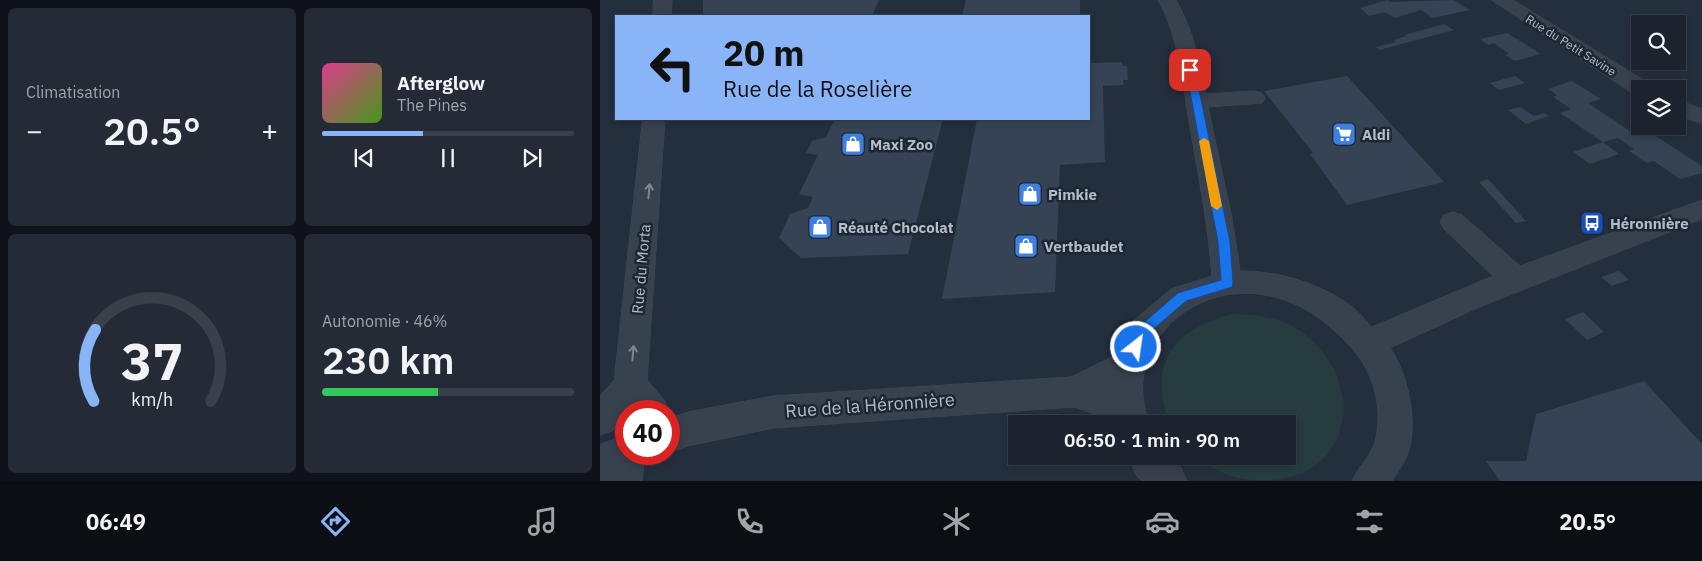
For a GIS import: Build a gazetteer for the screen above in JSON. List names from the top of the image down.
{
  "streets": {
    "street": ["Rue du Petit Savine", "Rue du Morta", "Rue de la Héronnière"]
  },
  "one_way": ["Rue du Morta"],
  "places": {
    "supermarket": ["Aldi"],
    "shop": [
      "Maxi Zoo",
      "Pimkie",
      "Réauté Chocolat",
      "Vertbaudet"
    ],
    "bus stop": ["Héronnière"]
  },
  "page": {
    "tile": [
      "Climatisation",
      ["Autonomie · 46%", "230 km"]
    ],
    "turn": ["20 m", "Rue de la Roselière"],
    "song": ["Afterglow", "The Pines"],
    "heat": ["−", "20.5°", "+"],
    "limit": "40",
    "trip": "06:50 · 1 min · 90 m",
    "tabs": ["06:49", "20.5°"],
    "gauge": ["37", "km/h"]
  }
}
